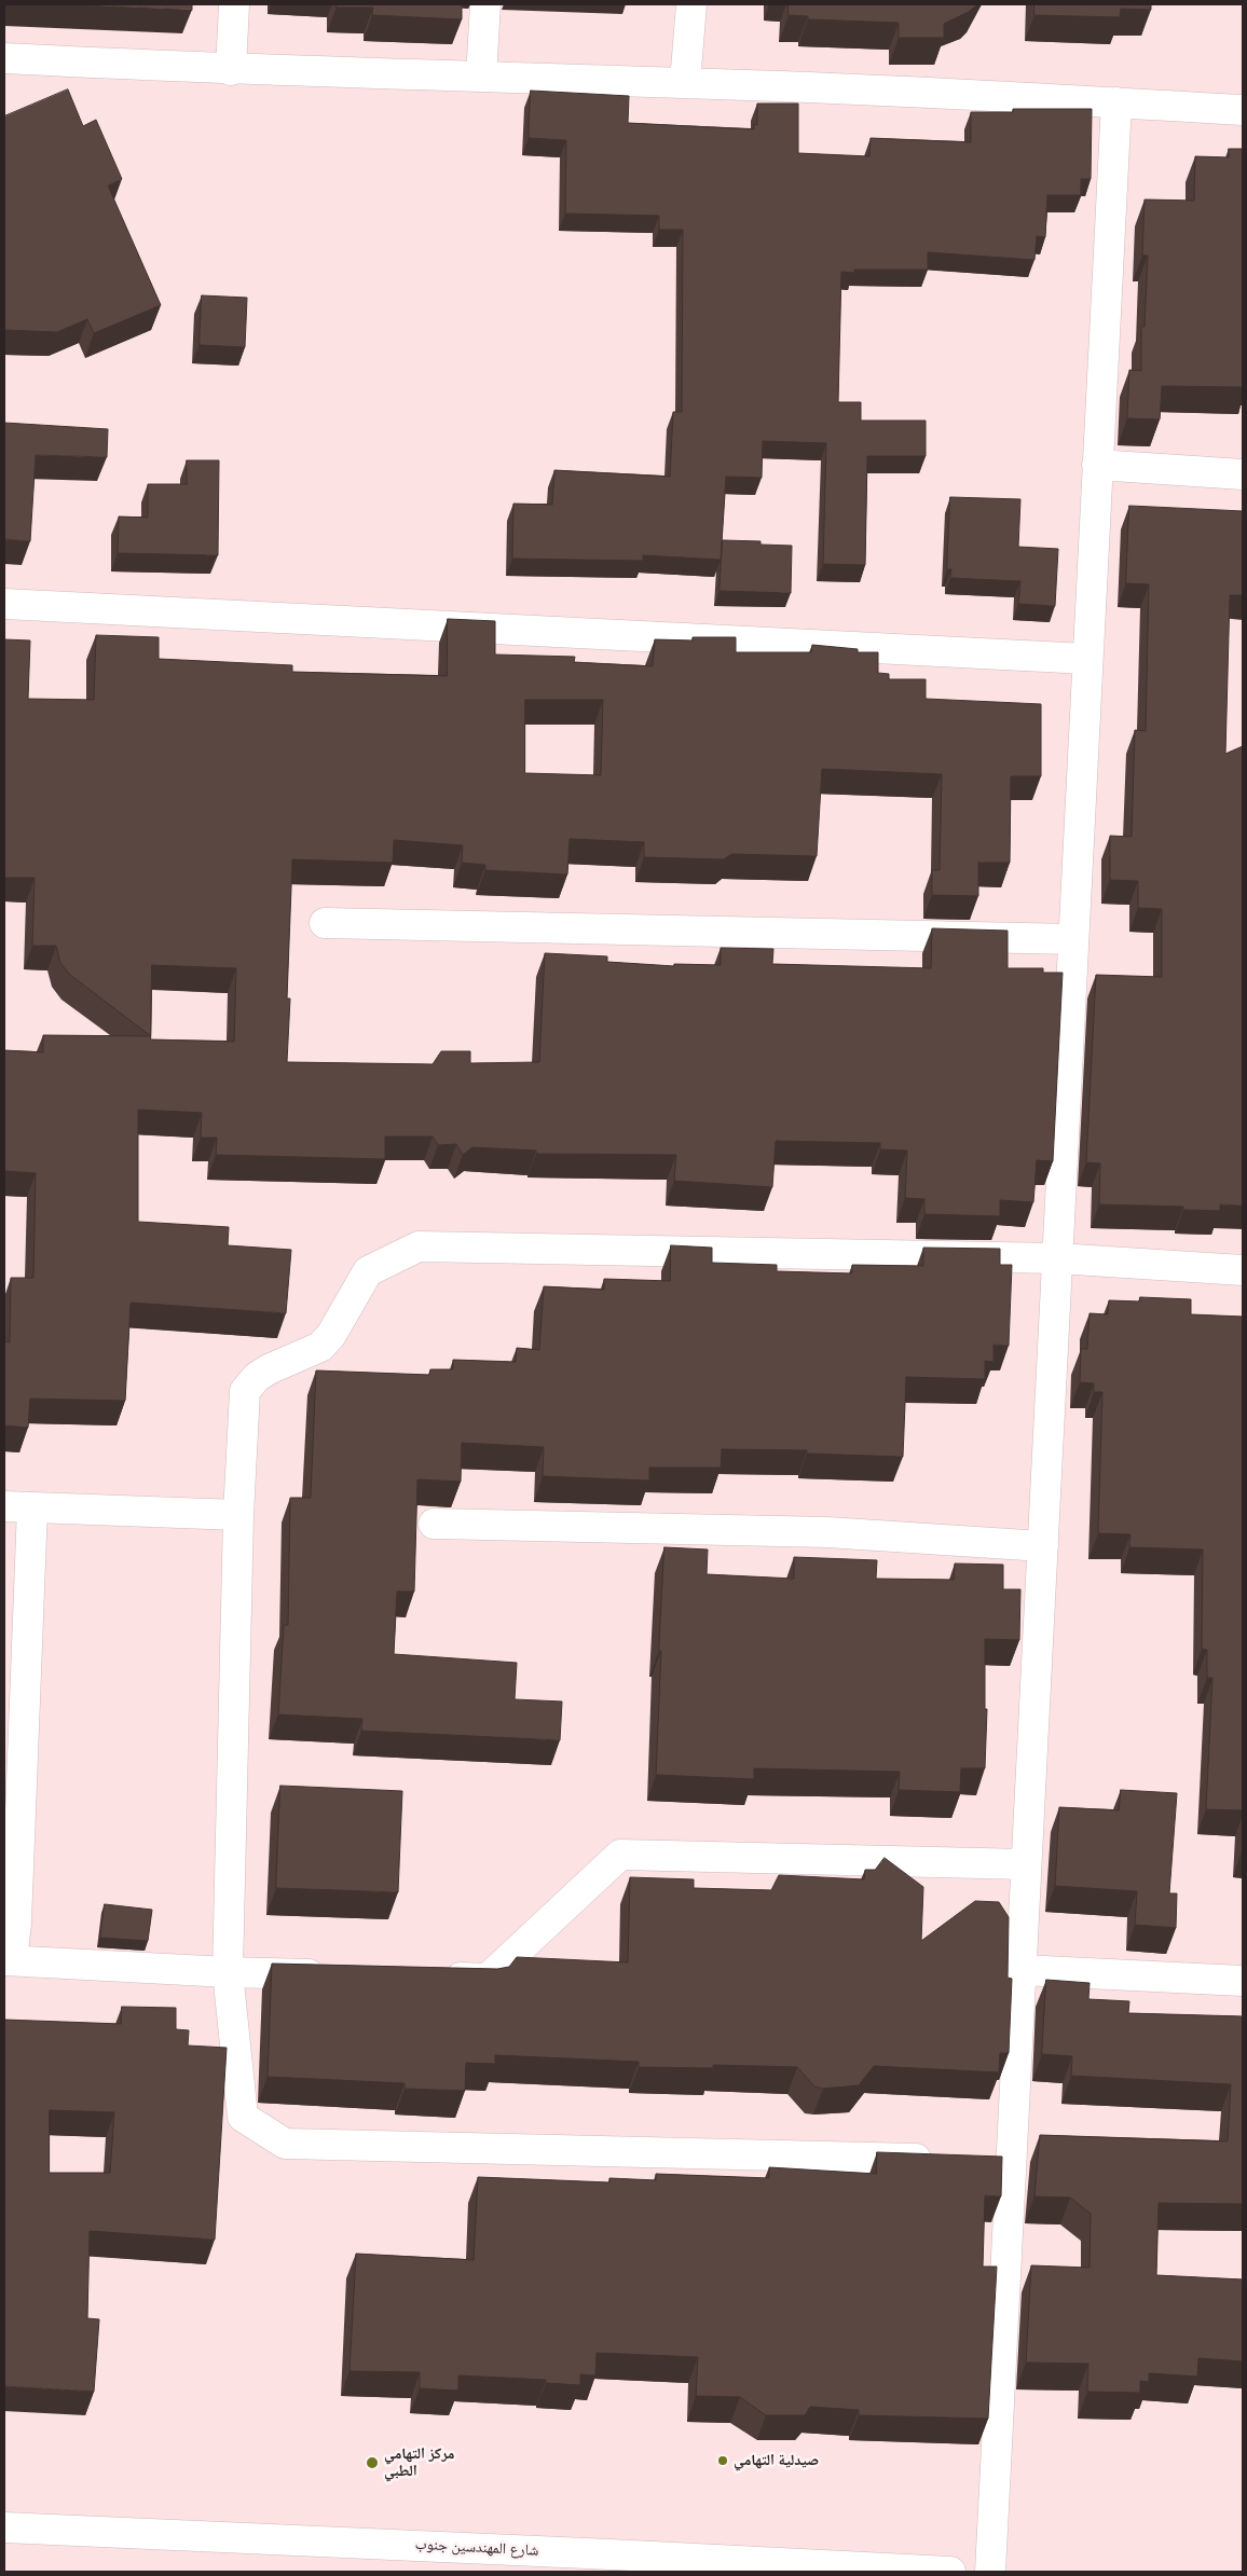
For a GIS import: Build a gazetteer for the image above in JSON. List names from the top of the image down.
{
  "streets": {
    "main road": ["شارع المهندسين جنوب"]
  },
  "places": ["صيدلية التهامي", "مركز التهامي الطبي"]
}
